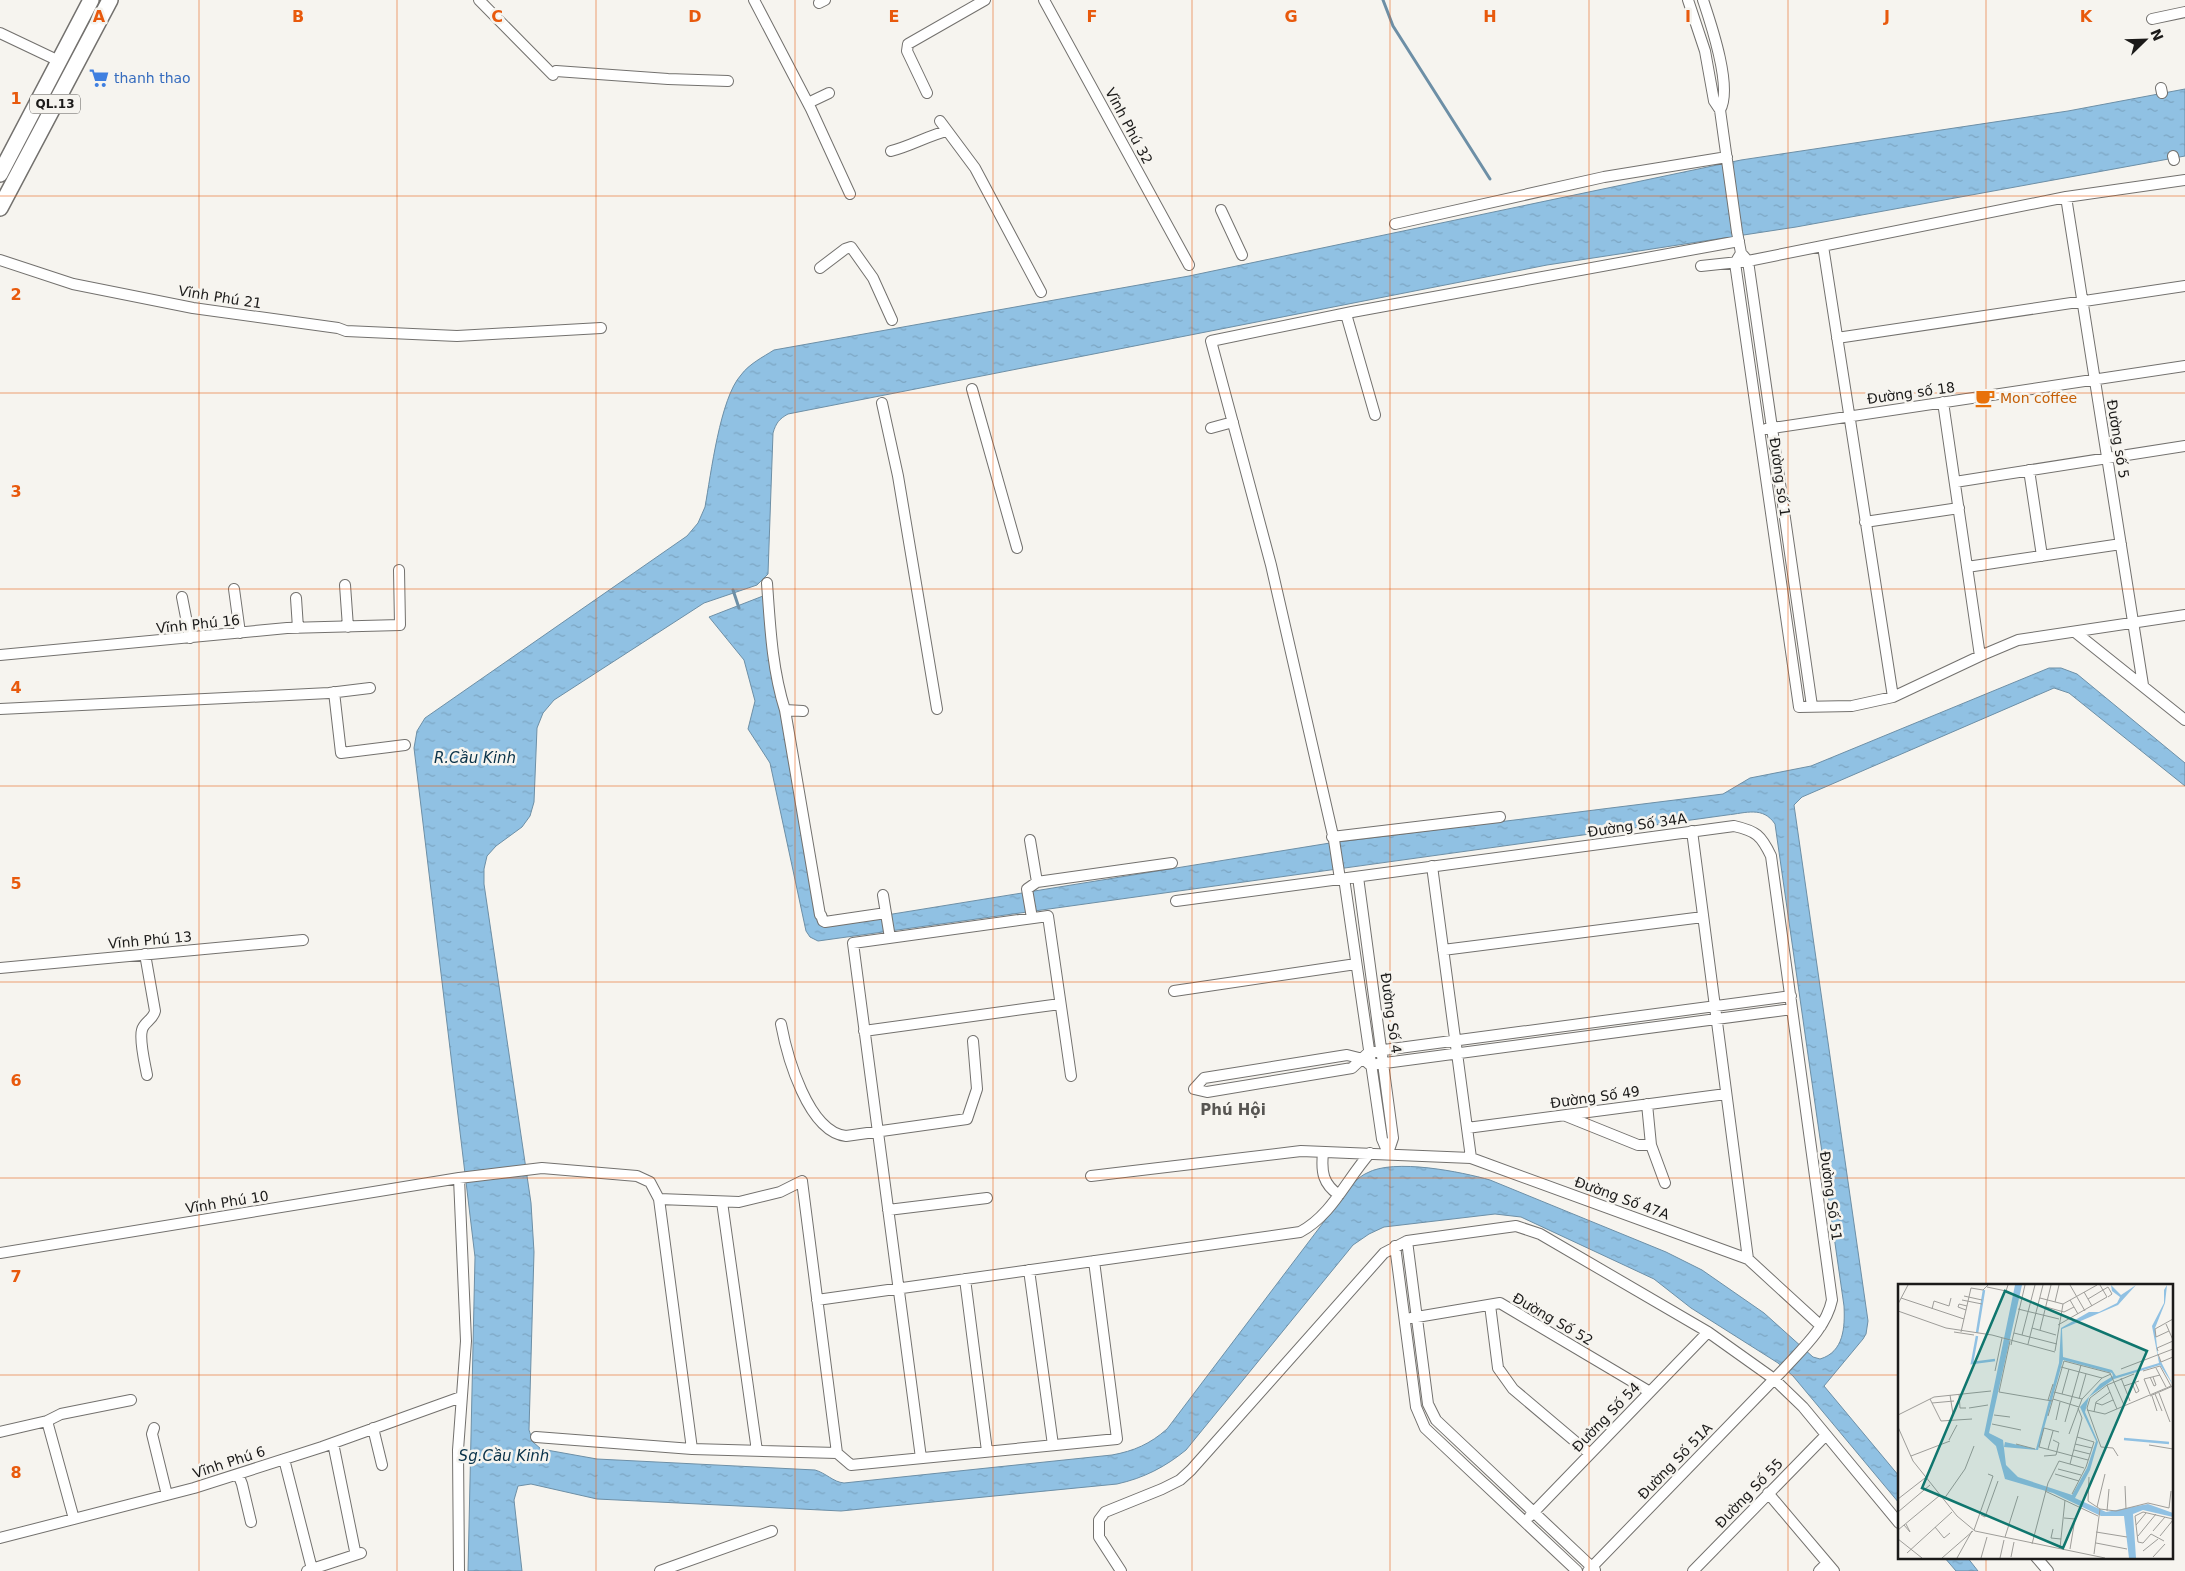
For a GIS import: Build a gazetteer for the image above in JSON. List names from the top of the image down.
{
  "streets": {
    "highway": ["QL.13"],
    "street": [
      "Vĩnh Phú 32",
      "Vĩnh Phú 21",
      "Đường số 18",
      "Đường số 5",
      "Đường số 1",
      "Vĩnh Phú 16",
      "Đường Số 34A",
      "Vĩnh Phú 13",
      "Đường Số 4",
      "Đường Số 49",
      "Đường Số 51",
      "Đường Số 47A",
      "Vĩnh Phú 10",
      "Đường Số 52",
      "Đường Số 54",
      "Đường Số 51A",
      "Vĩnh Phú 6",
      "Đường Số 55"
    ]
  },
  "crossings": [
    ["Đường số 18", "Đường số 5"],
    ["Đường số 18", "Đường số 1"],
    ["Đường Số 34A", "Đường Số 4"],
    ["Đường Số 34A", "Đường Số 51"],
    ["Đường Số 4", "Đường Số 47A"],
    ["Đường Số 51", "Đường Số 47A"],
    ["Đường Số 51", "Đường Số 51A"],
    ["Đường Số 52", "Đường Số 54"]
  ],
  "districts": ["Phú Hội"],
  "water": ["R.Cầu Kinh", "Sg.Cầu Kinh"],
  "places": {
    "supermarket": ["thanh thao"],
    "cafe": ["Mon coffee"]
  },
  "north": "top right",
  "grid": {
    "columns": [
      "A",
      "B",
      "C",
      "D",
      "E",
      "F",
      "G",
      "H",
      "I",
      "J",
      "K"
    ],
    "rows": [
      "1",
      "2",
      "3",
      "4",
      "5",
      "6",
      "7",
      "8"
    ]
  }
}
